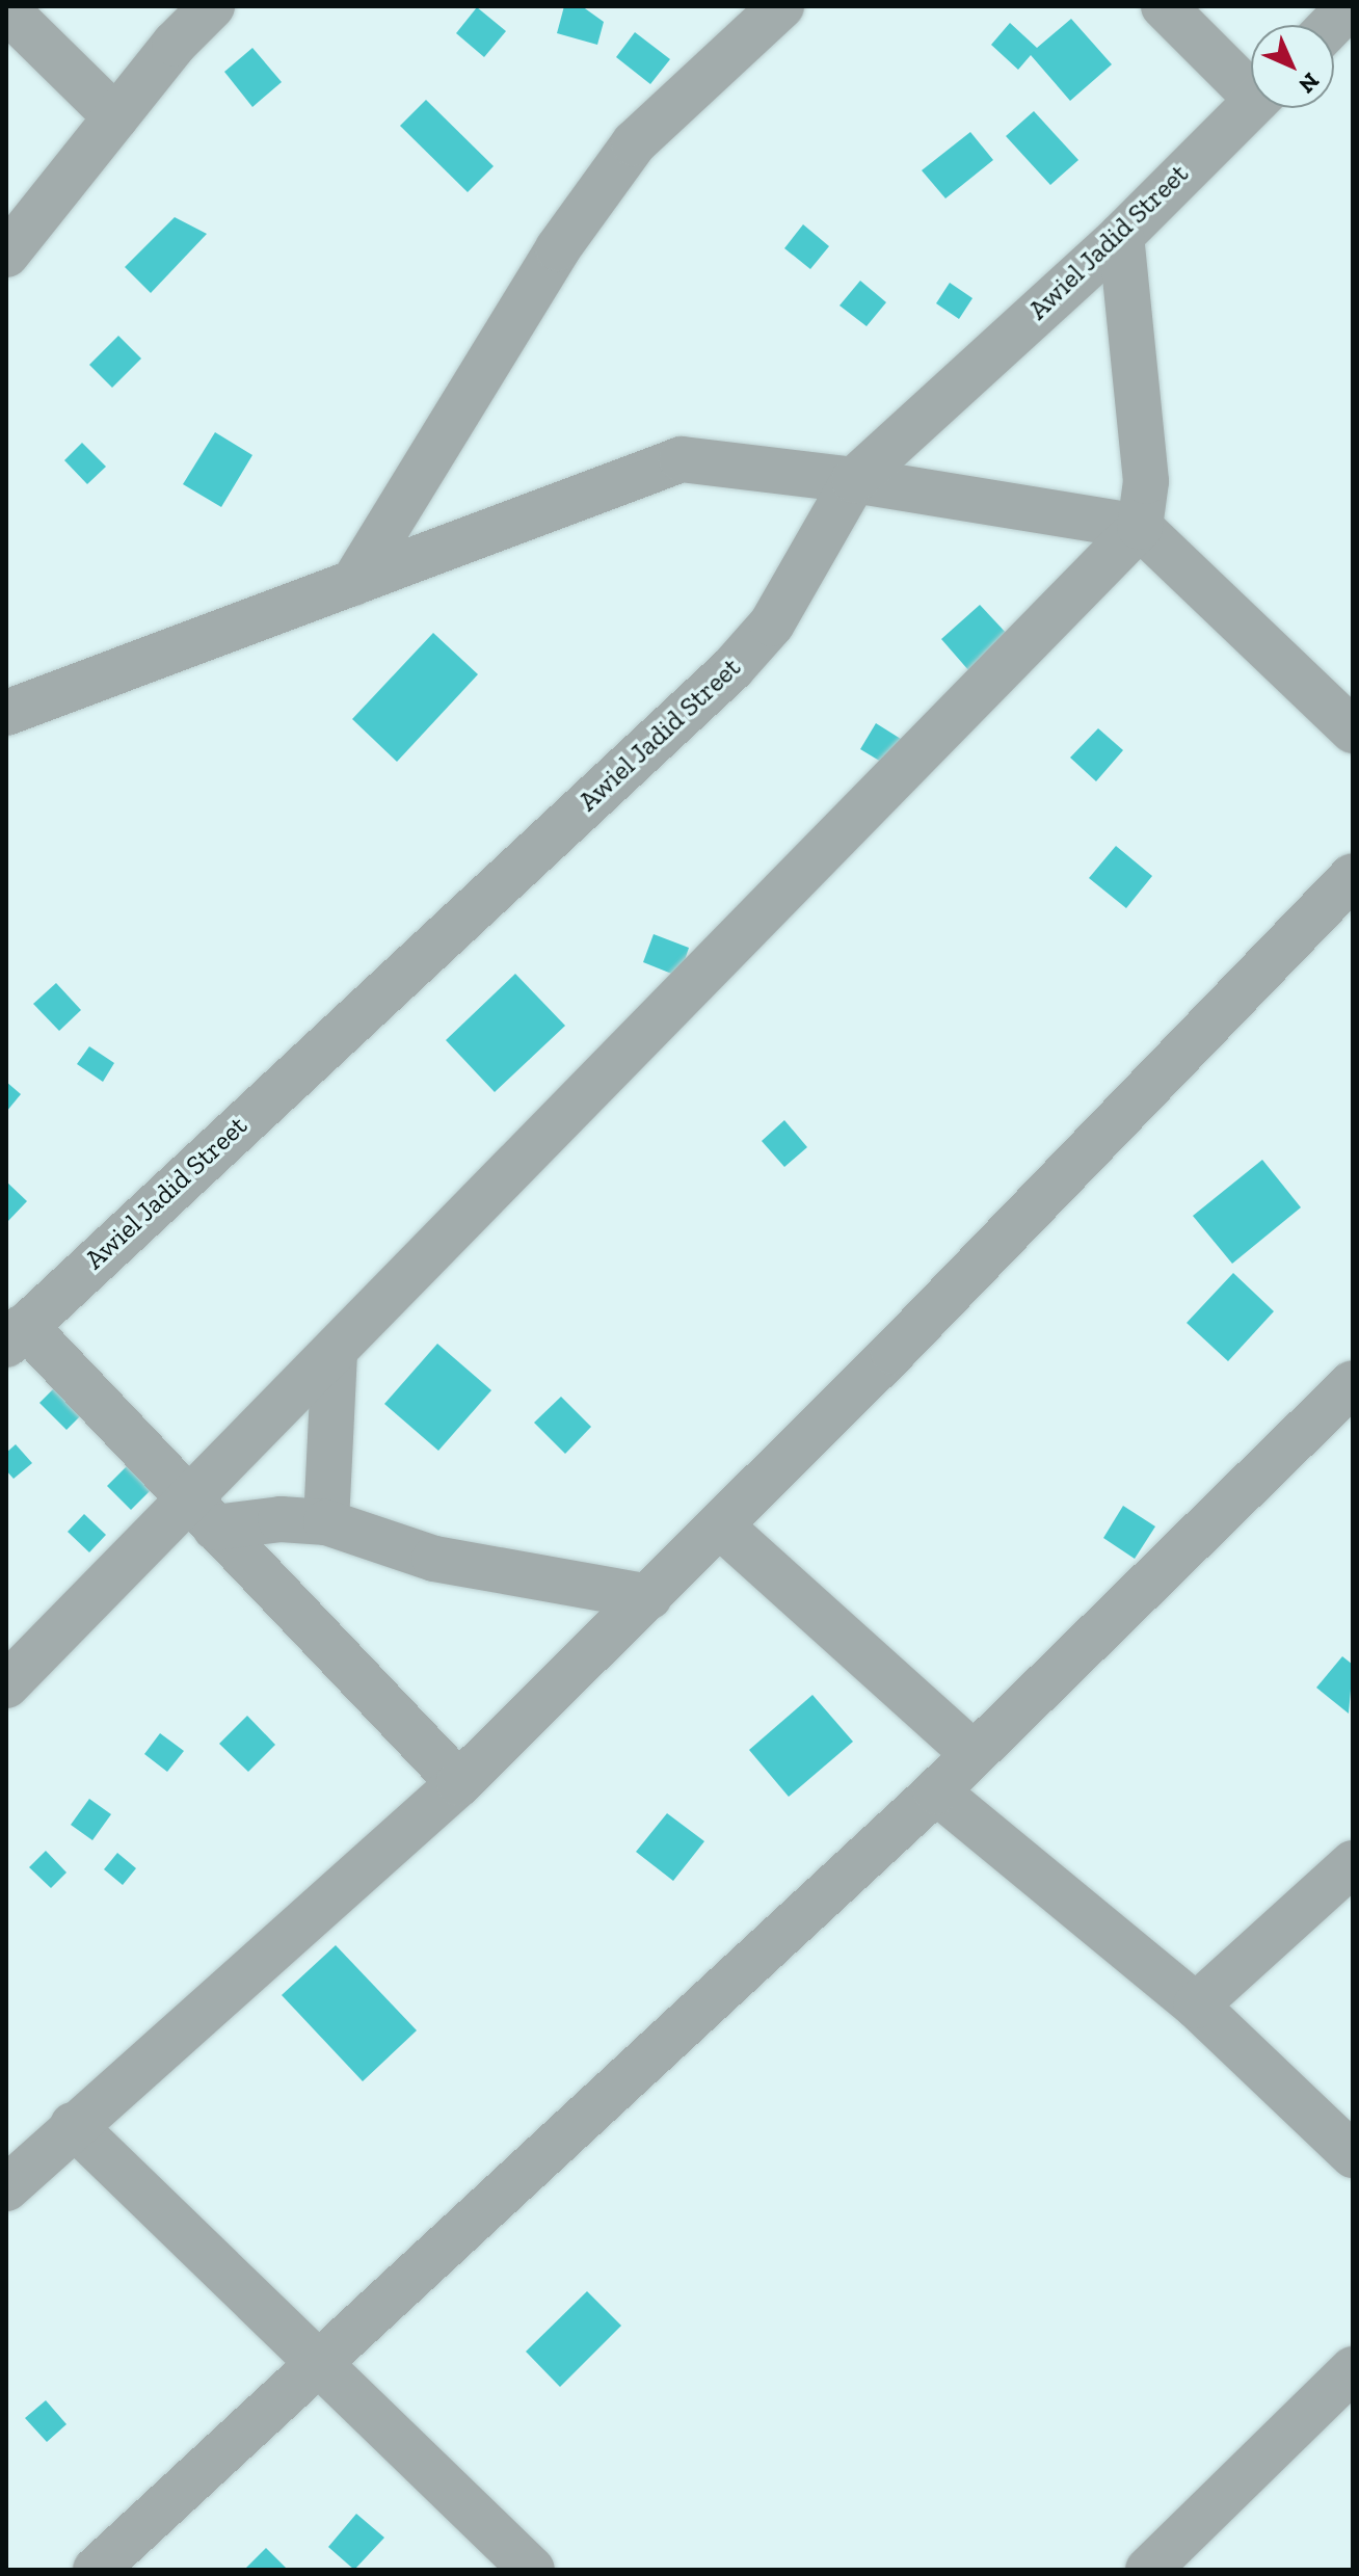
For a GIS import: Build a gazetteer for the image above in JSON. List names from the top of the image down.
{
  "streets": {
    "street": ["Awiel Jadid Street"]
  },
  "north": "bottom right"
}
